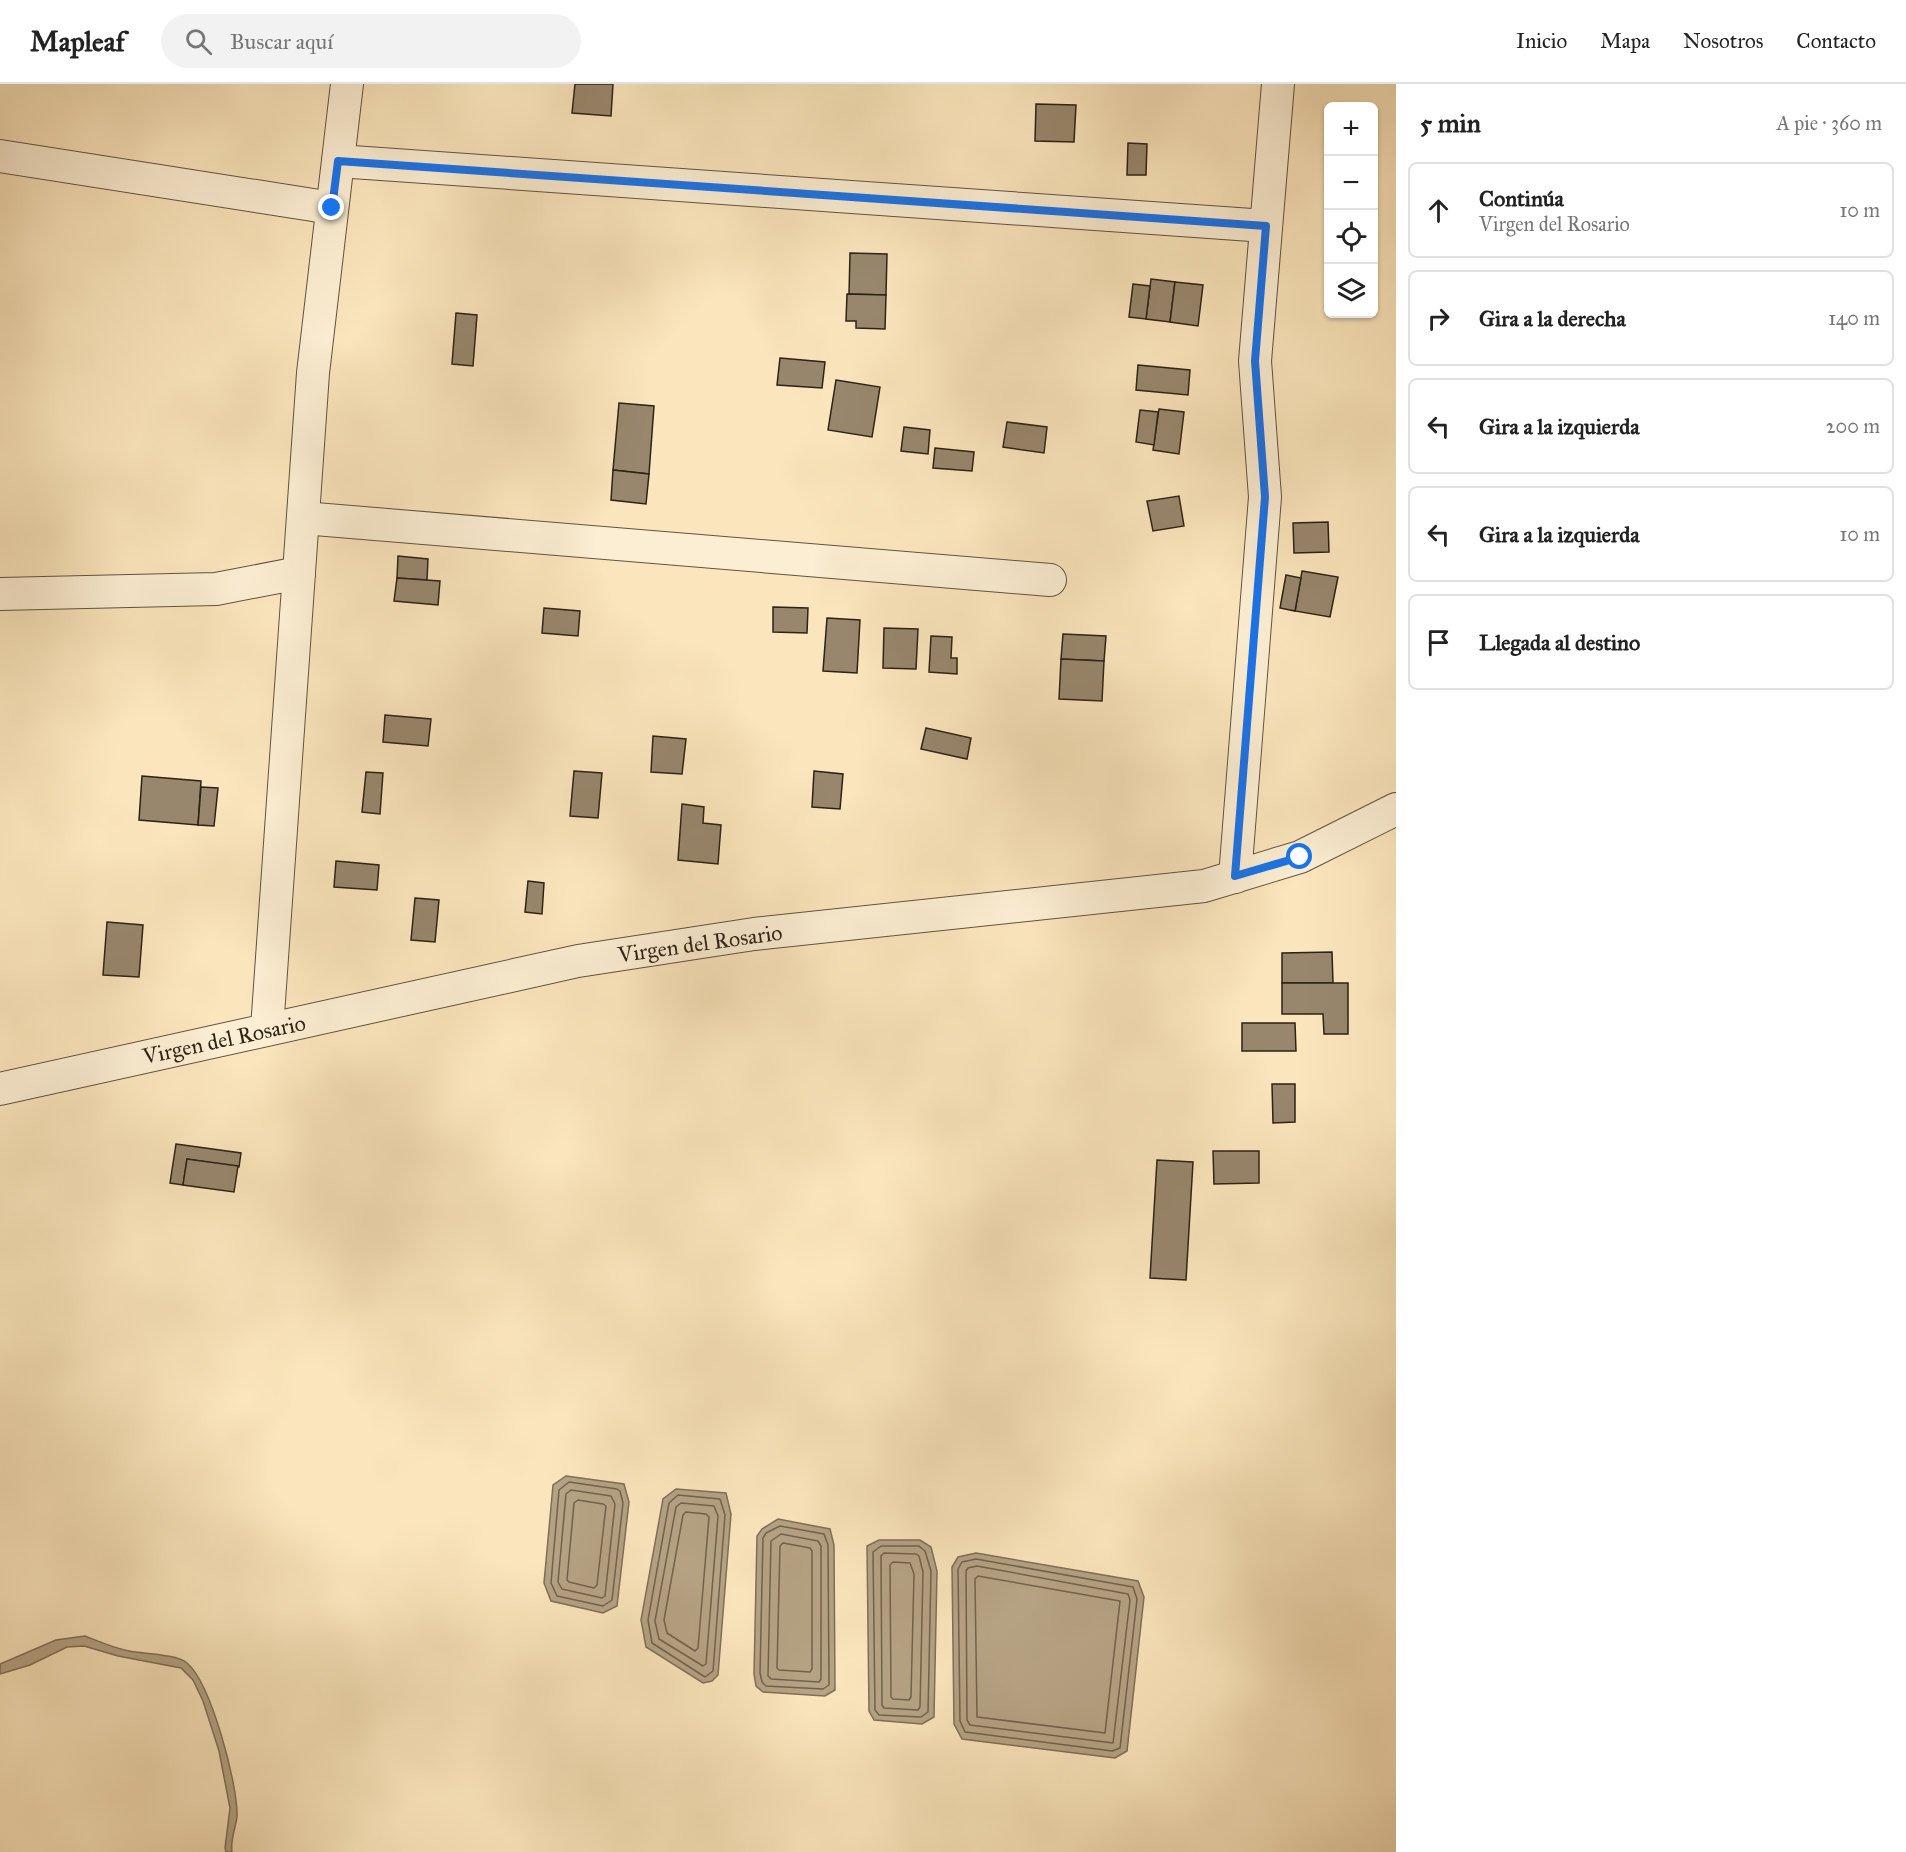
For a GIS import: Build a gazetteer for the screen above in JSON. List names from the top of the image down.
{
  "streets": {
    "street": ["Virgen del Rosario"]
  },
  "page": {
    "header": "Mapleaf",
    "search": "Buscar aquí",
    "nav": [
      "Inicio",
      "Mapa",
      "Nosotros",
      "Contacto"
    ],
    "heading": ["5 min", "A pie · 360 m"],
    "map_buttons": ["+", "−"],
    "list": [
      ["Continúa", "Virgen del Rosario", "10 m"],
      ["Gira a la derecha", "140 m"],
      ["Gira a la izquierda", "200 m"],
      ["Gira a la izquierda", "10 m"],
      "Llegada al destino"
    ]
  }
}
